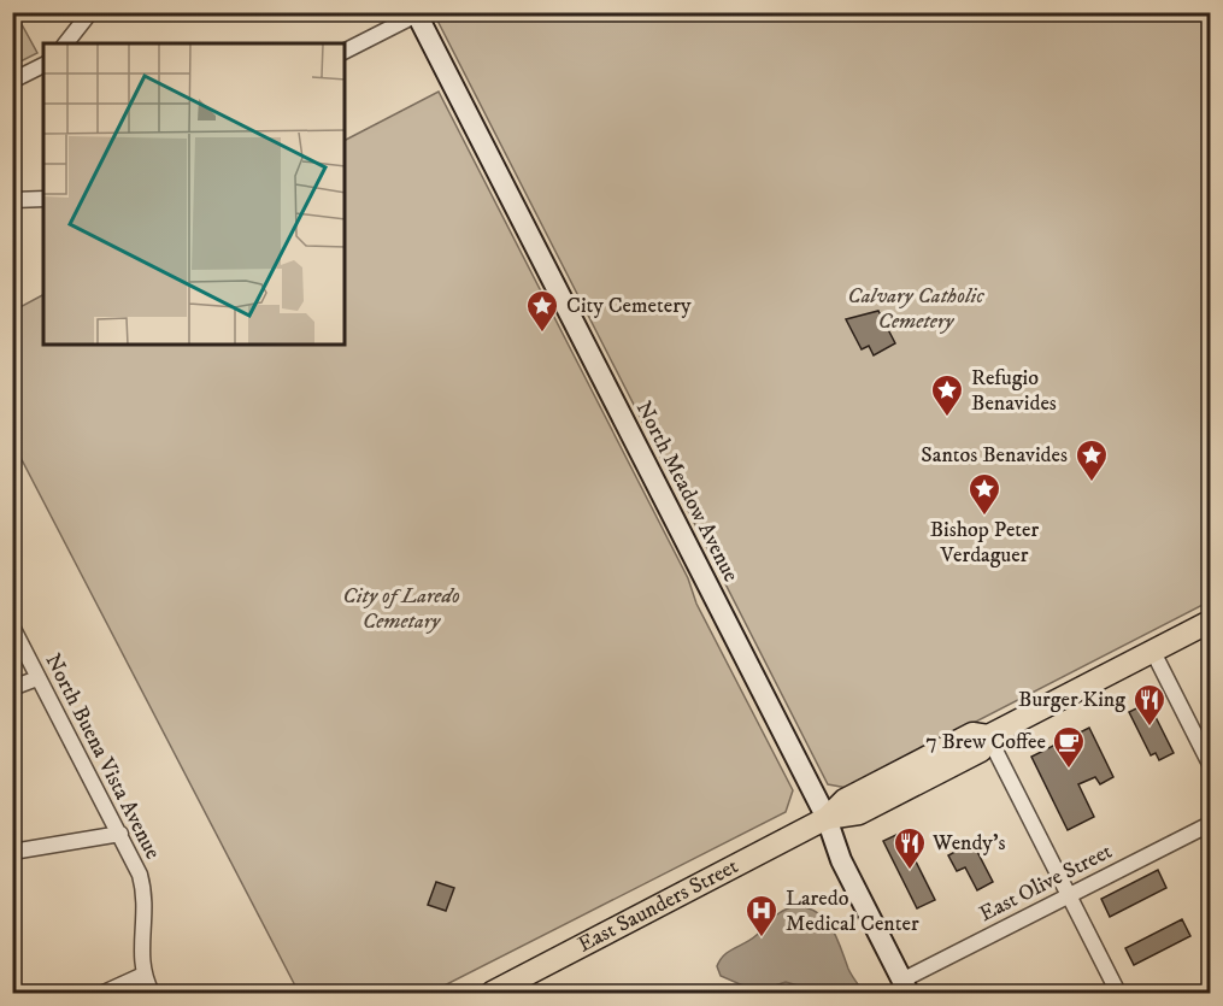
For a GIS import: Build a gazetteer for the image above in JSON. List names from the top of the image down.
{
  "streets": {
    "main road": ["North Meadow Avenue", "East Saunders Street"],
    "street": ["North Buena Vista Avenue", "East Olive Street"]
  },
  "crossings": [
    ["North Meadow Avenue", "East Olive Street"],
    ["North Meadow Avenue", "East Saunders Street"]
  ],
  "parks": ["Calvary Catholic Cemetery", "City of Laredo Cemetary"],
  "places": {
    "place": [
      "City Cemetery",
      "Refugio Benavides",
      "Santos Benavides",
      "Bishop Peter Verdaguer"
    ],
    "restaurant": ["Burger King", "Wendy's"],
    "cafe": ["7 Brew Coffee"],
    "hospital": ["Laredo Medical Center"]
  }
}
